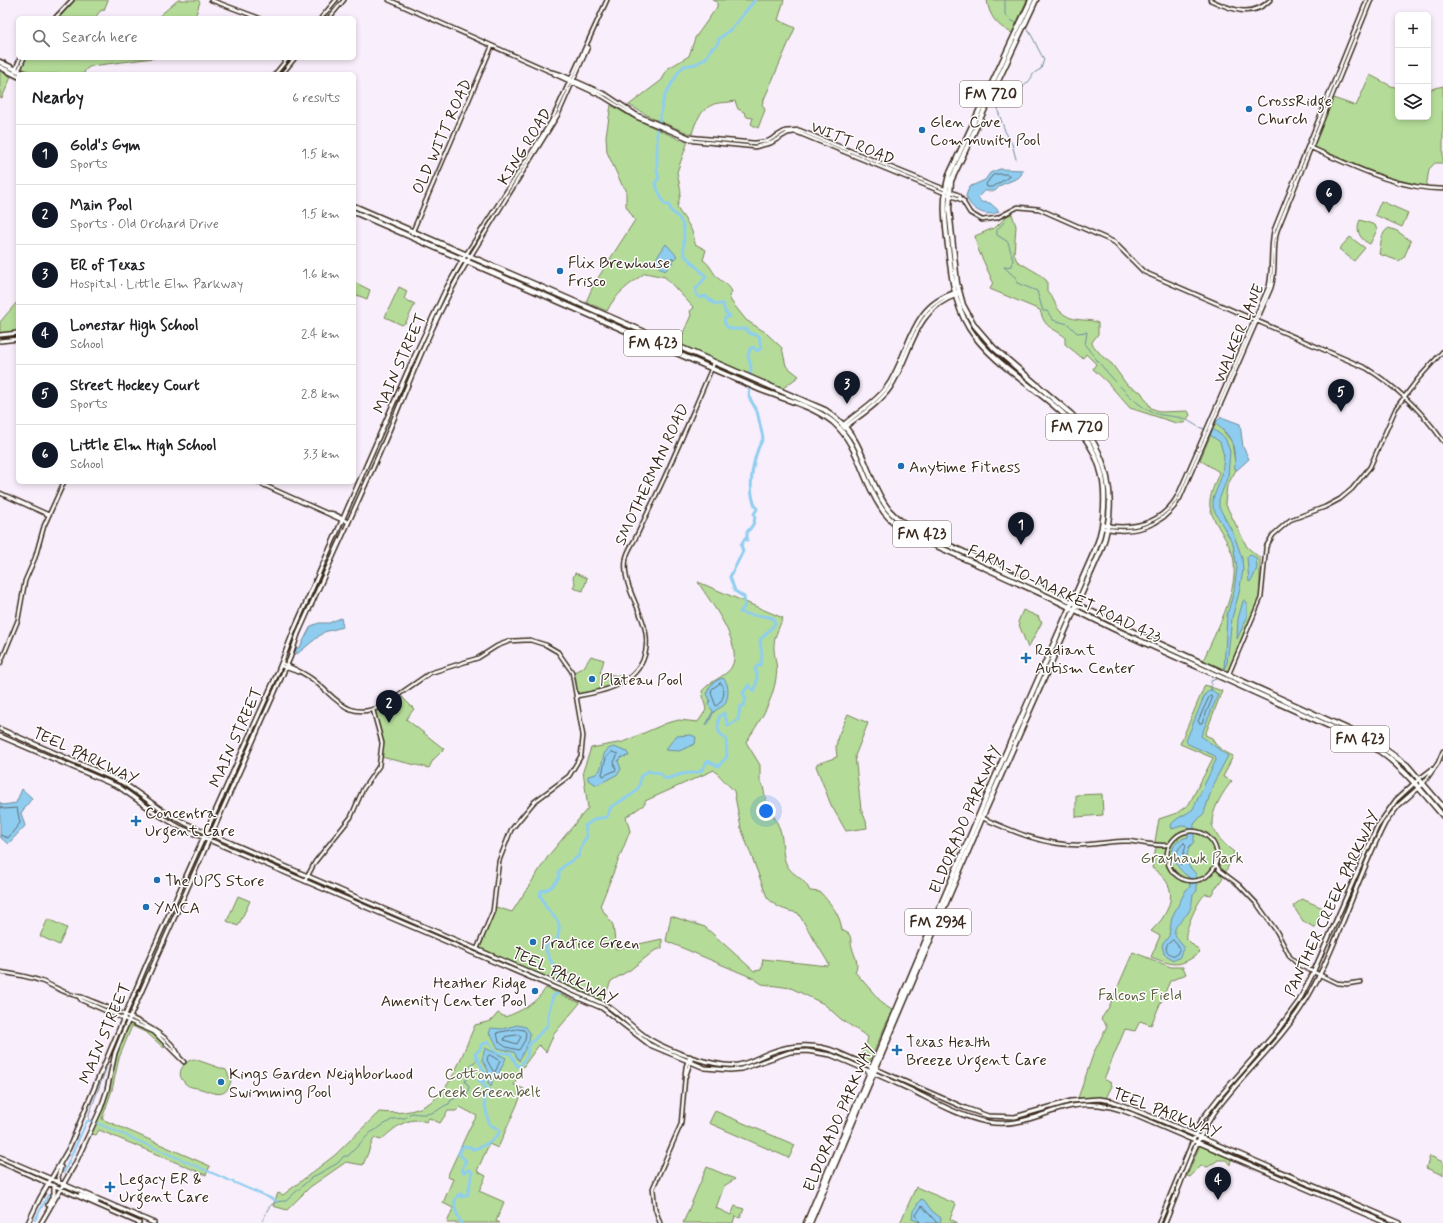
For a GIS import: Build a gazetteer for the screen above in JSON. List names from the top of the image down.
{
  "streets": {
    "main road": [
      "FM 720",
      "FM 423",
      "MAIN STREET",
      "FARM-TO-MARKET ROAD 423",
      "TEEL PARKWAY",
      "ELDORADO PARKWAY",
      "PANTHER CREEK PARKWAY",
      "FM 2934"
    ],
    "street": [
      "OLD WITT ROAD",
      "WITT ROAD",
      "KING ROAD",
      "WALKER LANE",
      "SMOTHERMAN ROAD"
    ]
  },
  "crossings": [
    ["FM 720", "WITT ROAD"],
    ["FM 720", "WALKER LANE"],
    ["FM 720", "FARM-TO-MARKET ROAD 423"],
    ["FM 720", "ELDORADO PARKWAY"],
    ["OLD WITT ROAD", "WITT ROAD"],
    ["OLD WITT ROAD", "FARM-TO-MARKET ROAD 423"],
    ["WITT ROAD", "KING ROAD"],
    ["WITT ROAD", "WALKER LANE"],
    ["KING ROAD", "MAIN STREET"],
    ["KING ROAD", "FARM-TO-MARKET ROAD 423"],
    ["MAIN STREET", "FARM-TO-MARKET ROAD 423"],
    ["MAIN STREET", "TEEL PARKWAY"],
    ["SMOTHERMAN ROAD", "FARM-TO-MARKET ROAD 423"],
    ["FARM-TO-MARKET ROAD 423", "ELDORADO PARKWAY"],
    ["FARM-TO-MARKET ROAD 423", "PANTHER CREEK PARKWAY"],
    ["TEEL PARKWAY", "ELDORADO PARKWAY"],
    ["TEEL PARKWAY", "PANTHER CREEK PARKWAY"]
  ],
  "parks": ["Grayhawk Park", "Falcons Field", "Cottonwood Creek Greenbelt"],
  "places": {
    "other": [
      "CrossRidge Church",
      "Glen Cove Community Pool",
      "Flix Brewhouse Frisco",
      "Anytime Fitness",
      "Plateau Pool",
      "The UPS Store",
      "YMCA",
      "Practice Green",
      "Heather Ridge Amenity Center Pool",
      "Kings Garden Neighborhood Swimming Pool"
    ],
    "health": [
      "Radiant Autism Center",
      "Concentra Urgent Care",
      "Texas Health Breeze Urgent Care",
      "Legacy ER & Urgent Care"
    ]
  },
  "page": {
    "map_buttons": ["+", "−"],
    "search": "Search here",
    "heading": ["Nearby", "6 results"],
    "list": [
      {
        "mark": "1",
        "name": "Gold's Gym",
        "note": "Sports",
        "value": "1.5 km"
      },
      {
        "mark": "2",
        "name": "Main Pool",
        "note": "Sports · Old Orchard Drive",
        "value": "1.5 km"
      },
      {
        "mark": "3",
        "name": "ER of Texas",
        "note": "Hospital · Little Elm Parkway",
        "value": "1.6 km"
      },
      {
        "mark": "4",
        "name": "Lonestar High School",
        "note": "School",
        "value": "2.4 km"
      },
      {
        "mark": "5",
        "name": "Street Hockey Court",
        "note": "Sports",
        "value": "2.8 km"
      },
      {
        "mark": "6",
        "name": "Little Elm High School",
        "note": "School",
        "value": "3.3 km"
      }
    ],
    "pins": [
      "6",
      "3",
      "5",
      "1",
      "2",
      "4"
    ]
  }
}
